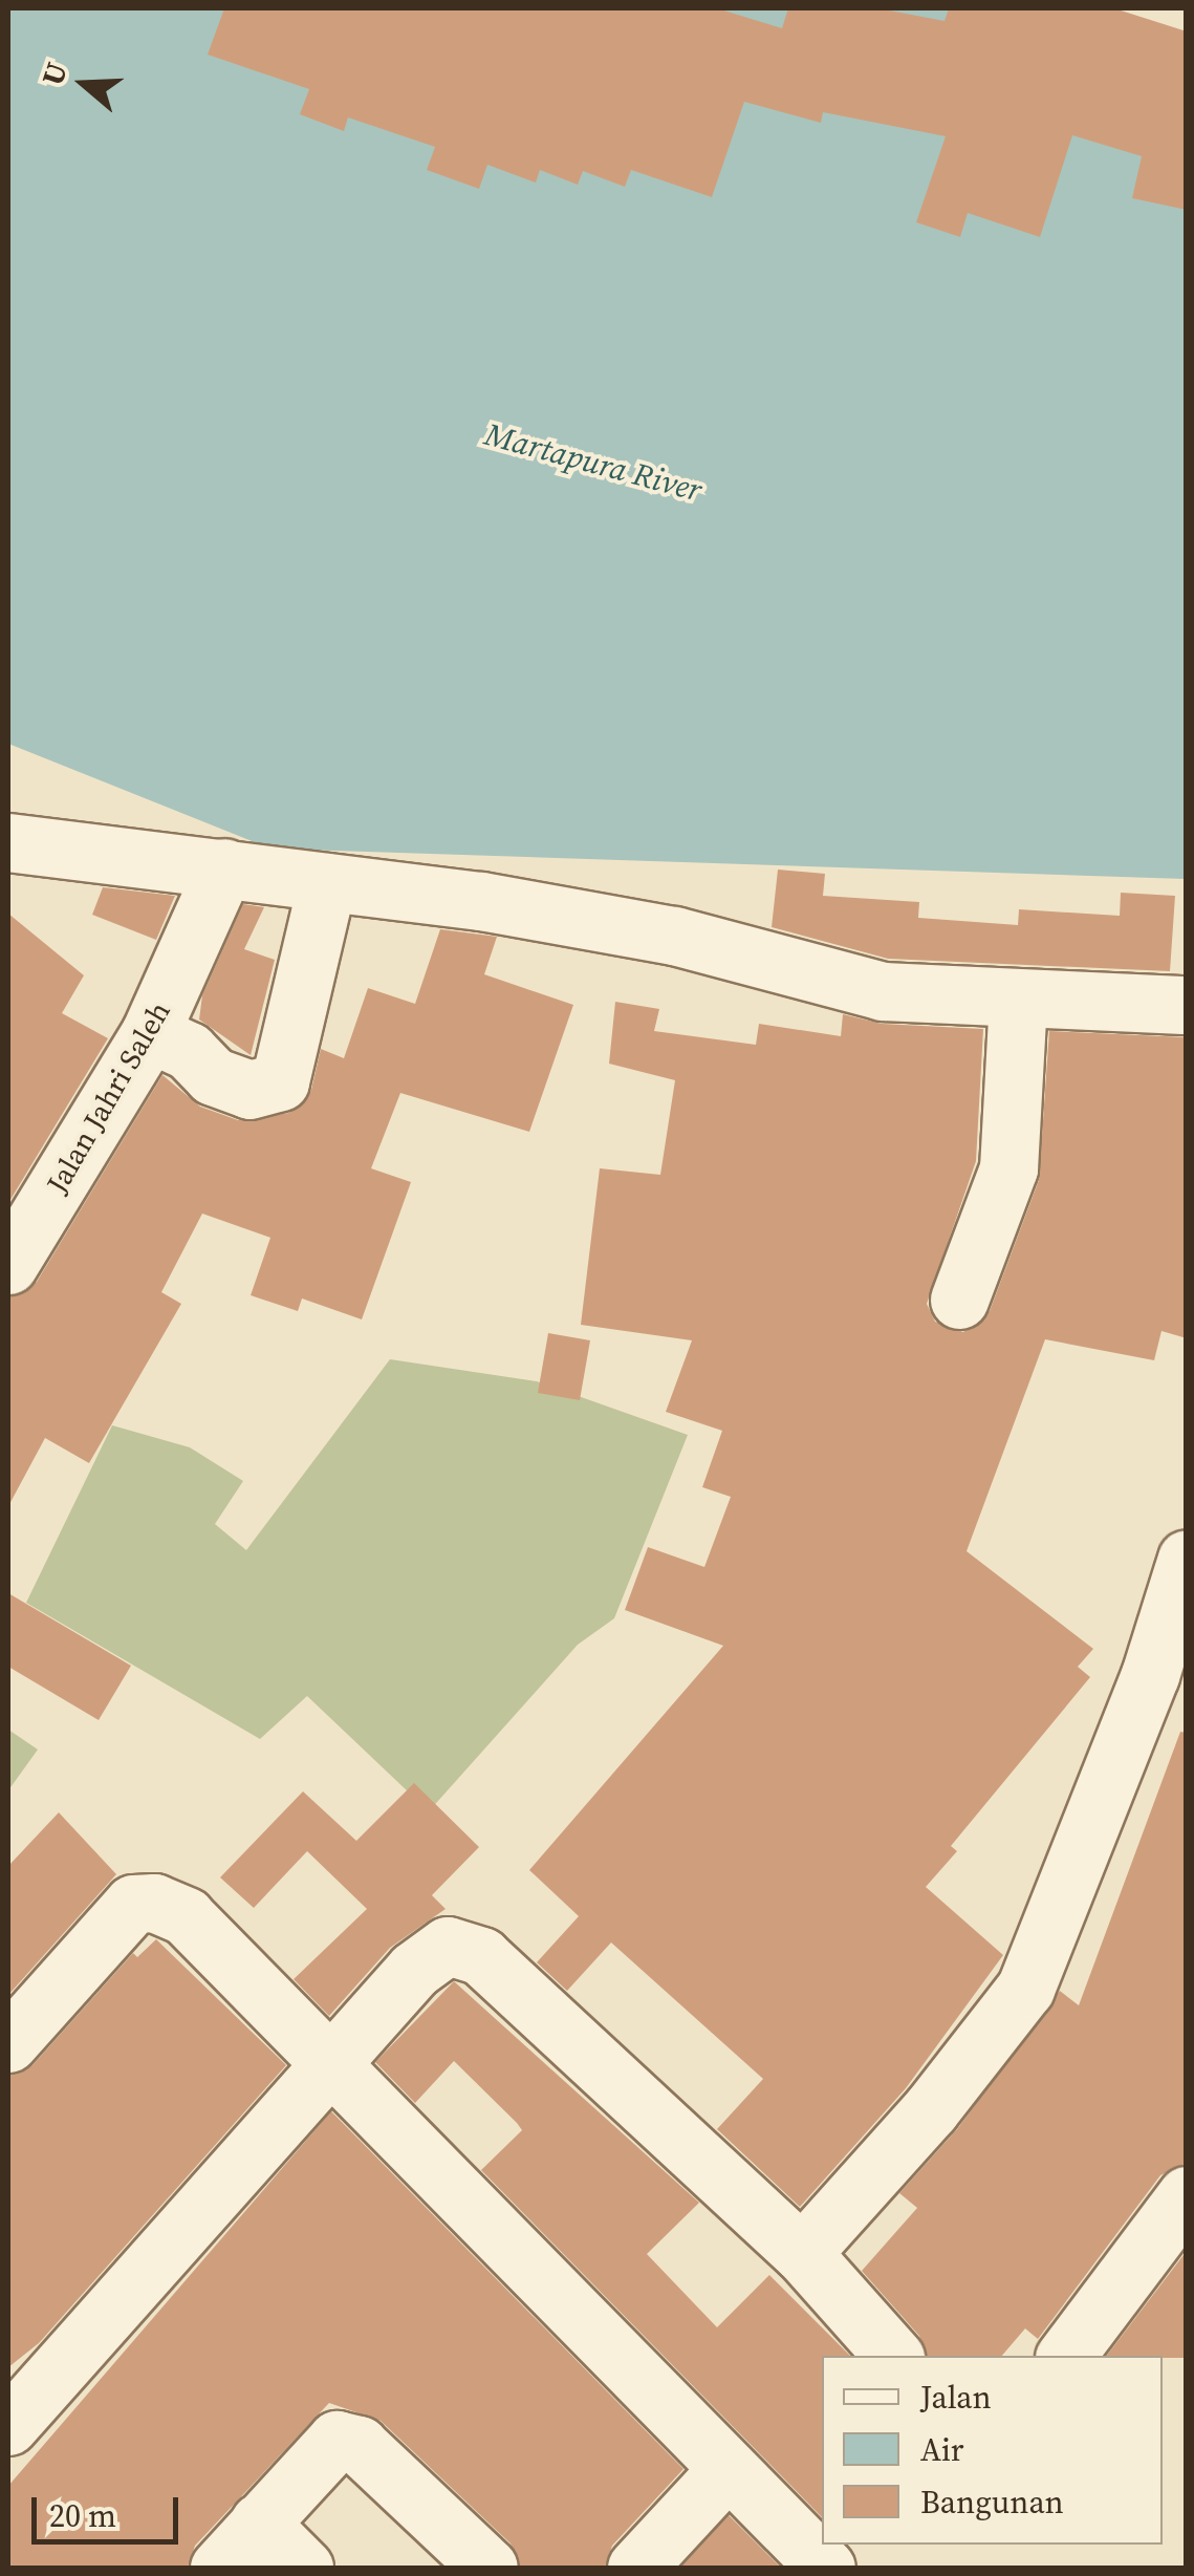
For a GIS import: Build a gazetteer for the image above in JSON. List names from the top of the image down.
{
  "streets": {
    "street": ["Jalan Jahri Saleh"]
  },
  "water": ["Martapura River"],
  "legend": ["Jalan", "Air", "Bangunan"],
  "scale_bar": "20 m",
  "north": "left"
}
